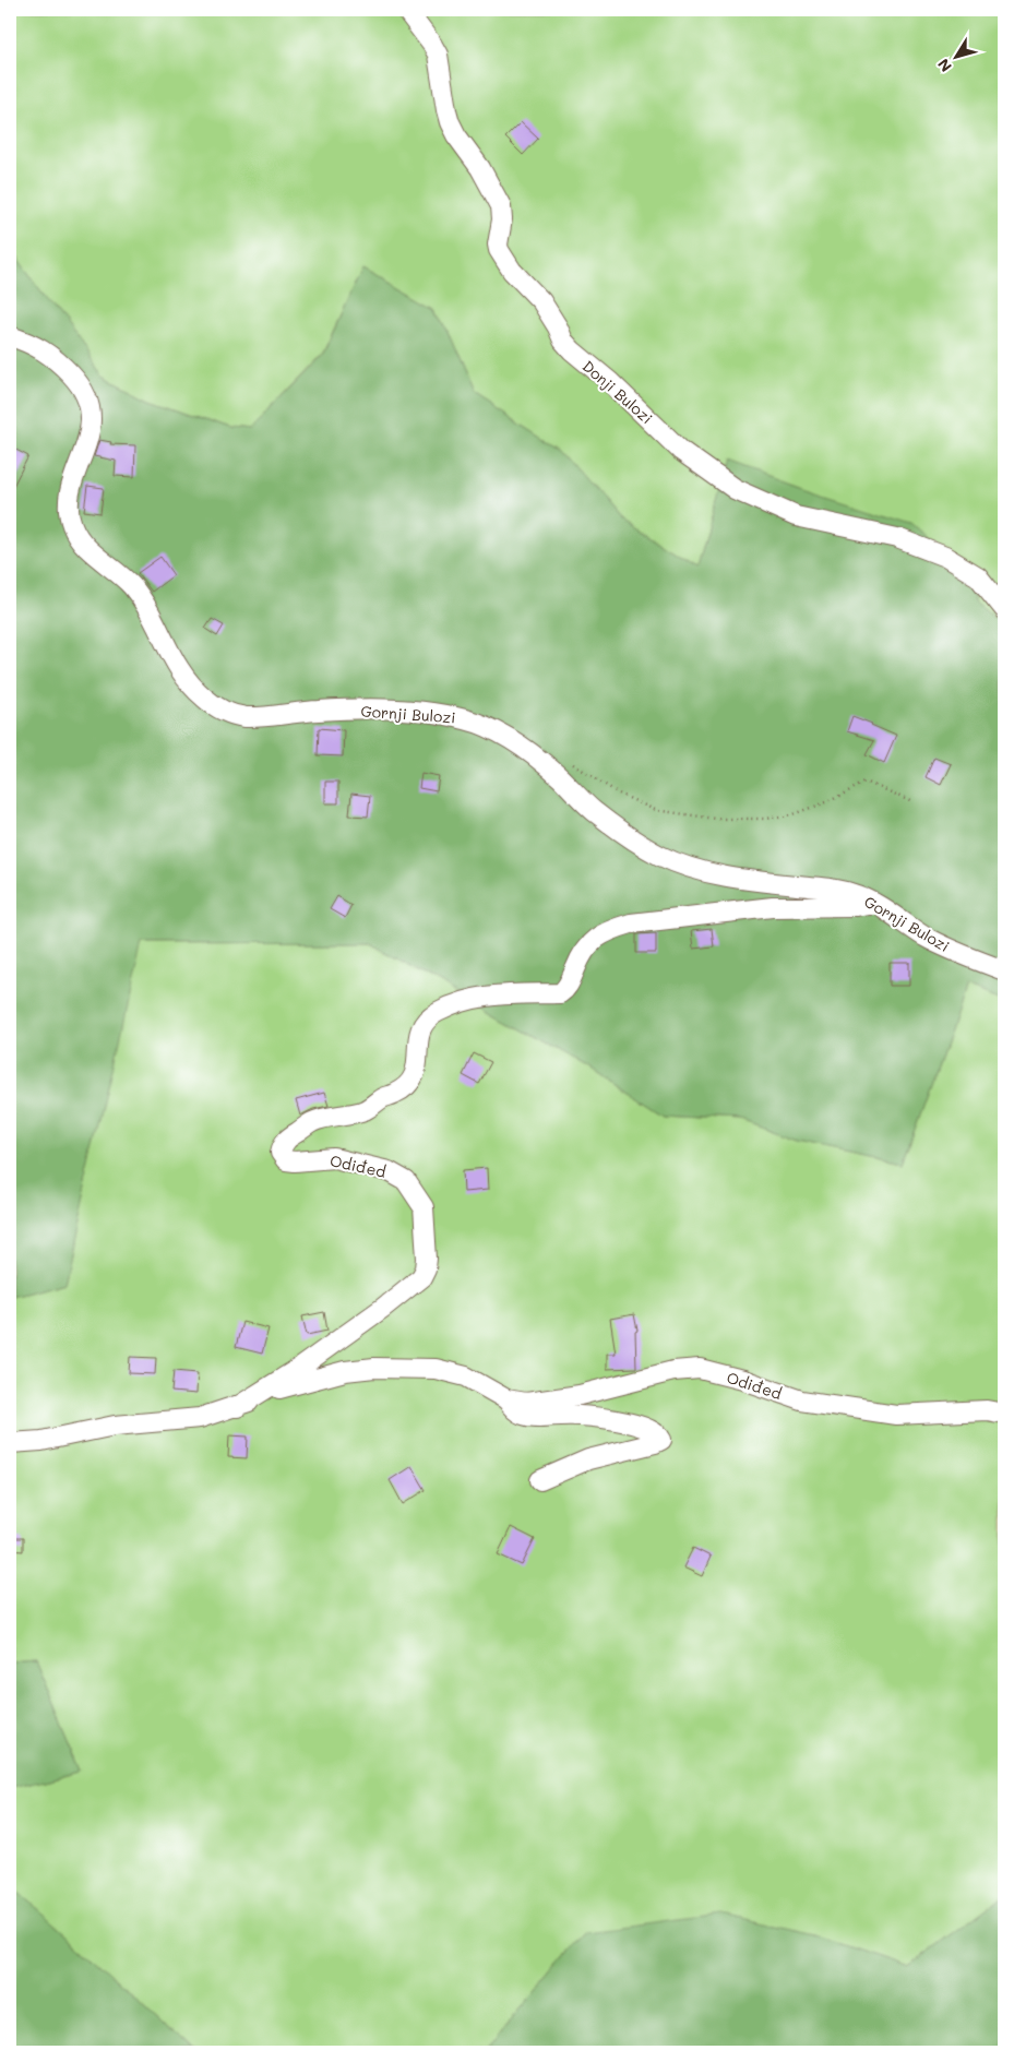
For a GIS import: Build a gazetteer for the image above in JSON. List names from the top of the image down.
{
  "streets": {
    "street": ["Donji Bulozi", "Gornji Bulozi", "Odiđed"]
  },
  "crossings": [
    ["Gornji Bulozi", "Odiđed"]
  ],
  "north": "bottom left"
}
